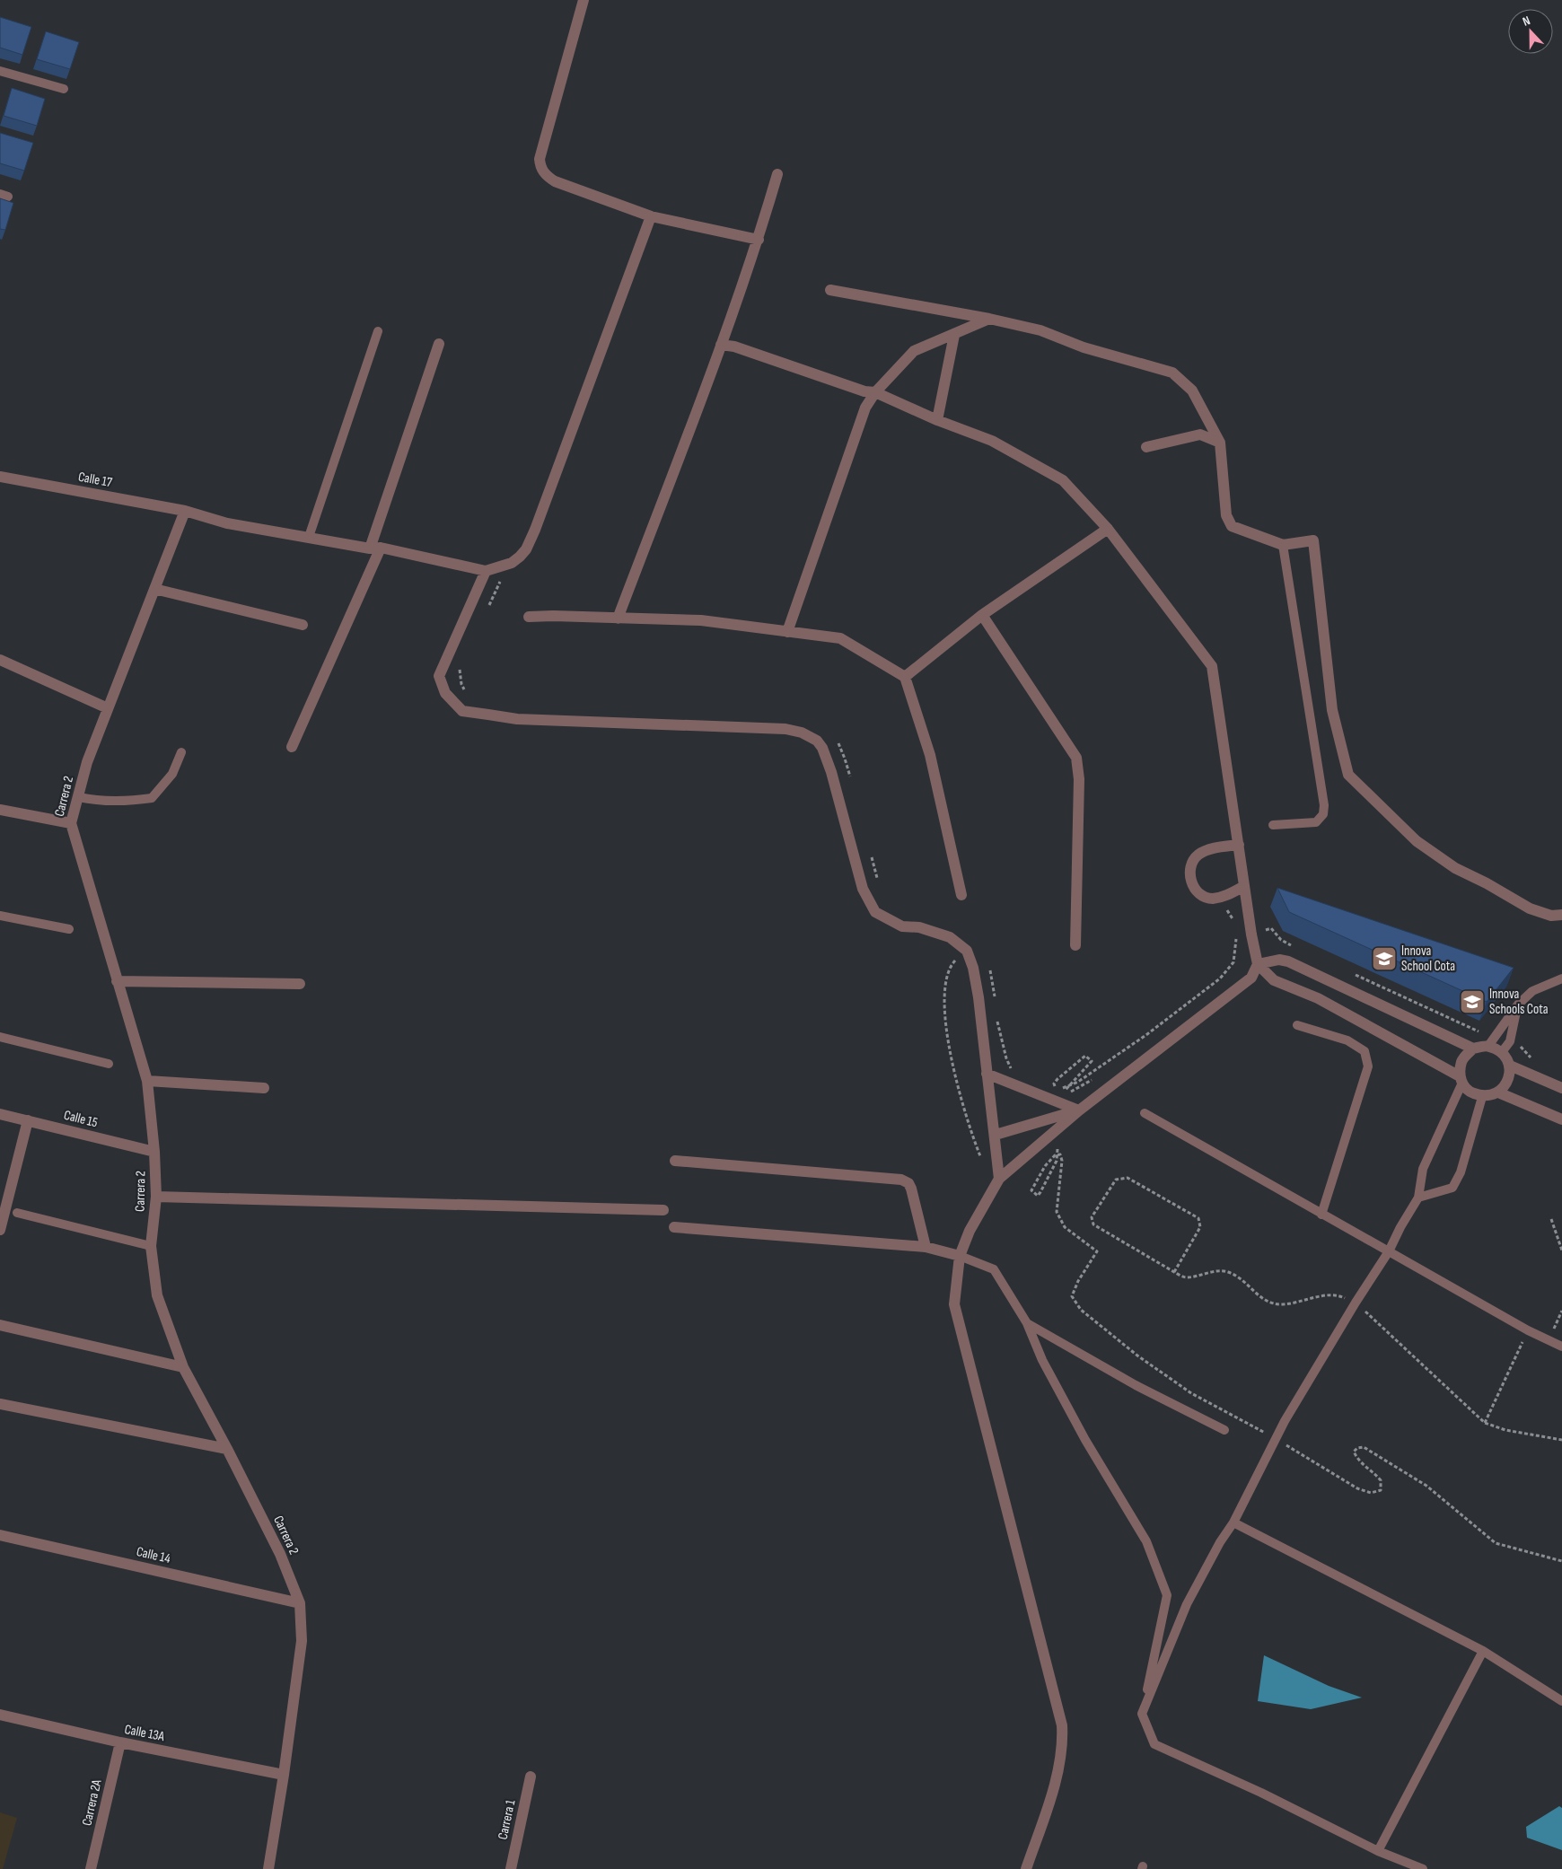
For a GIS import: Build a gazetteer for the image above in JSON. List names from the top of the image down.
{
  "streets": {
    "street": [
      "Calle 17",
      "Carrera 2",
      "Calle 15",
      "Calle 14",
      "Calle 13A",
      "Carrera 2A",
      "Carrera 1"
    ]
  },
  "crossings": [
    ["Calle 17", "Carrera 2"],
    ["Carrera 2", "Calle 15"],
    ["Carrera 2", "Calle 14"],
    ["Carrera 2", "Calle 13A"],
    ["Calle 13A", "Carrera 2A"]
  ],
  "places": {
    "school or university": ["Innova School Cota", "Innova Schools Cota"]
  },
  "north": "top"
}
